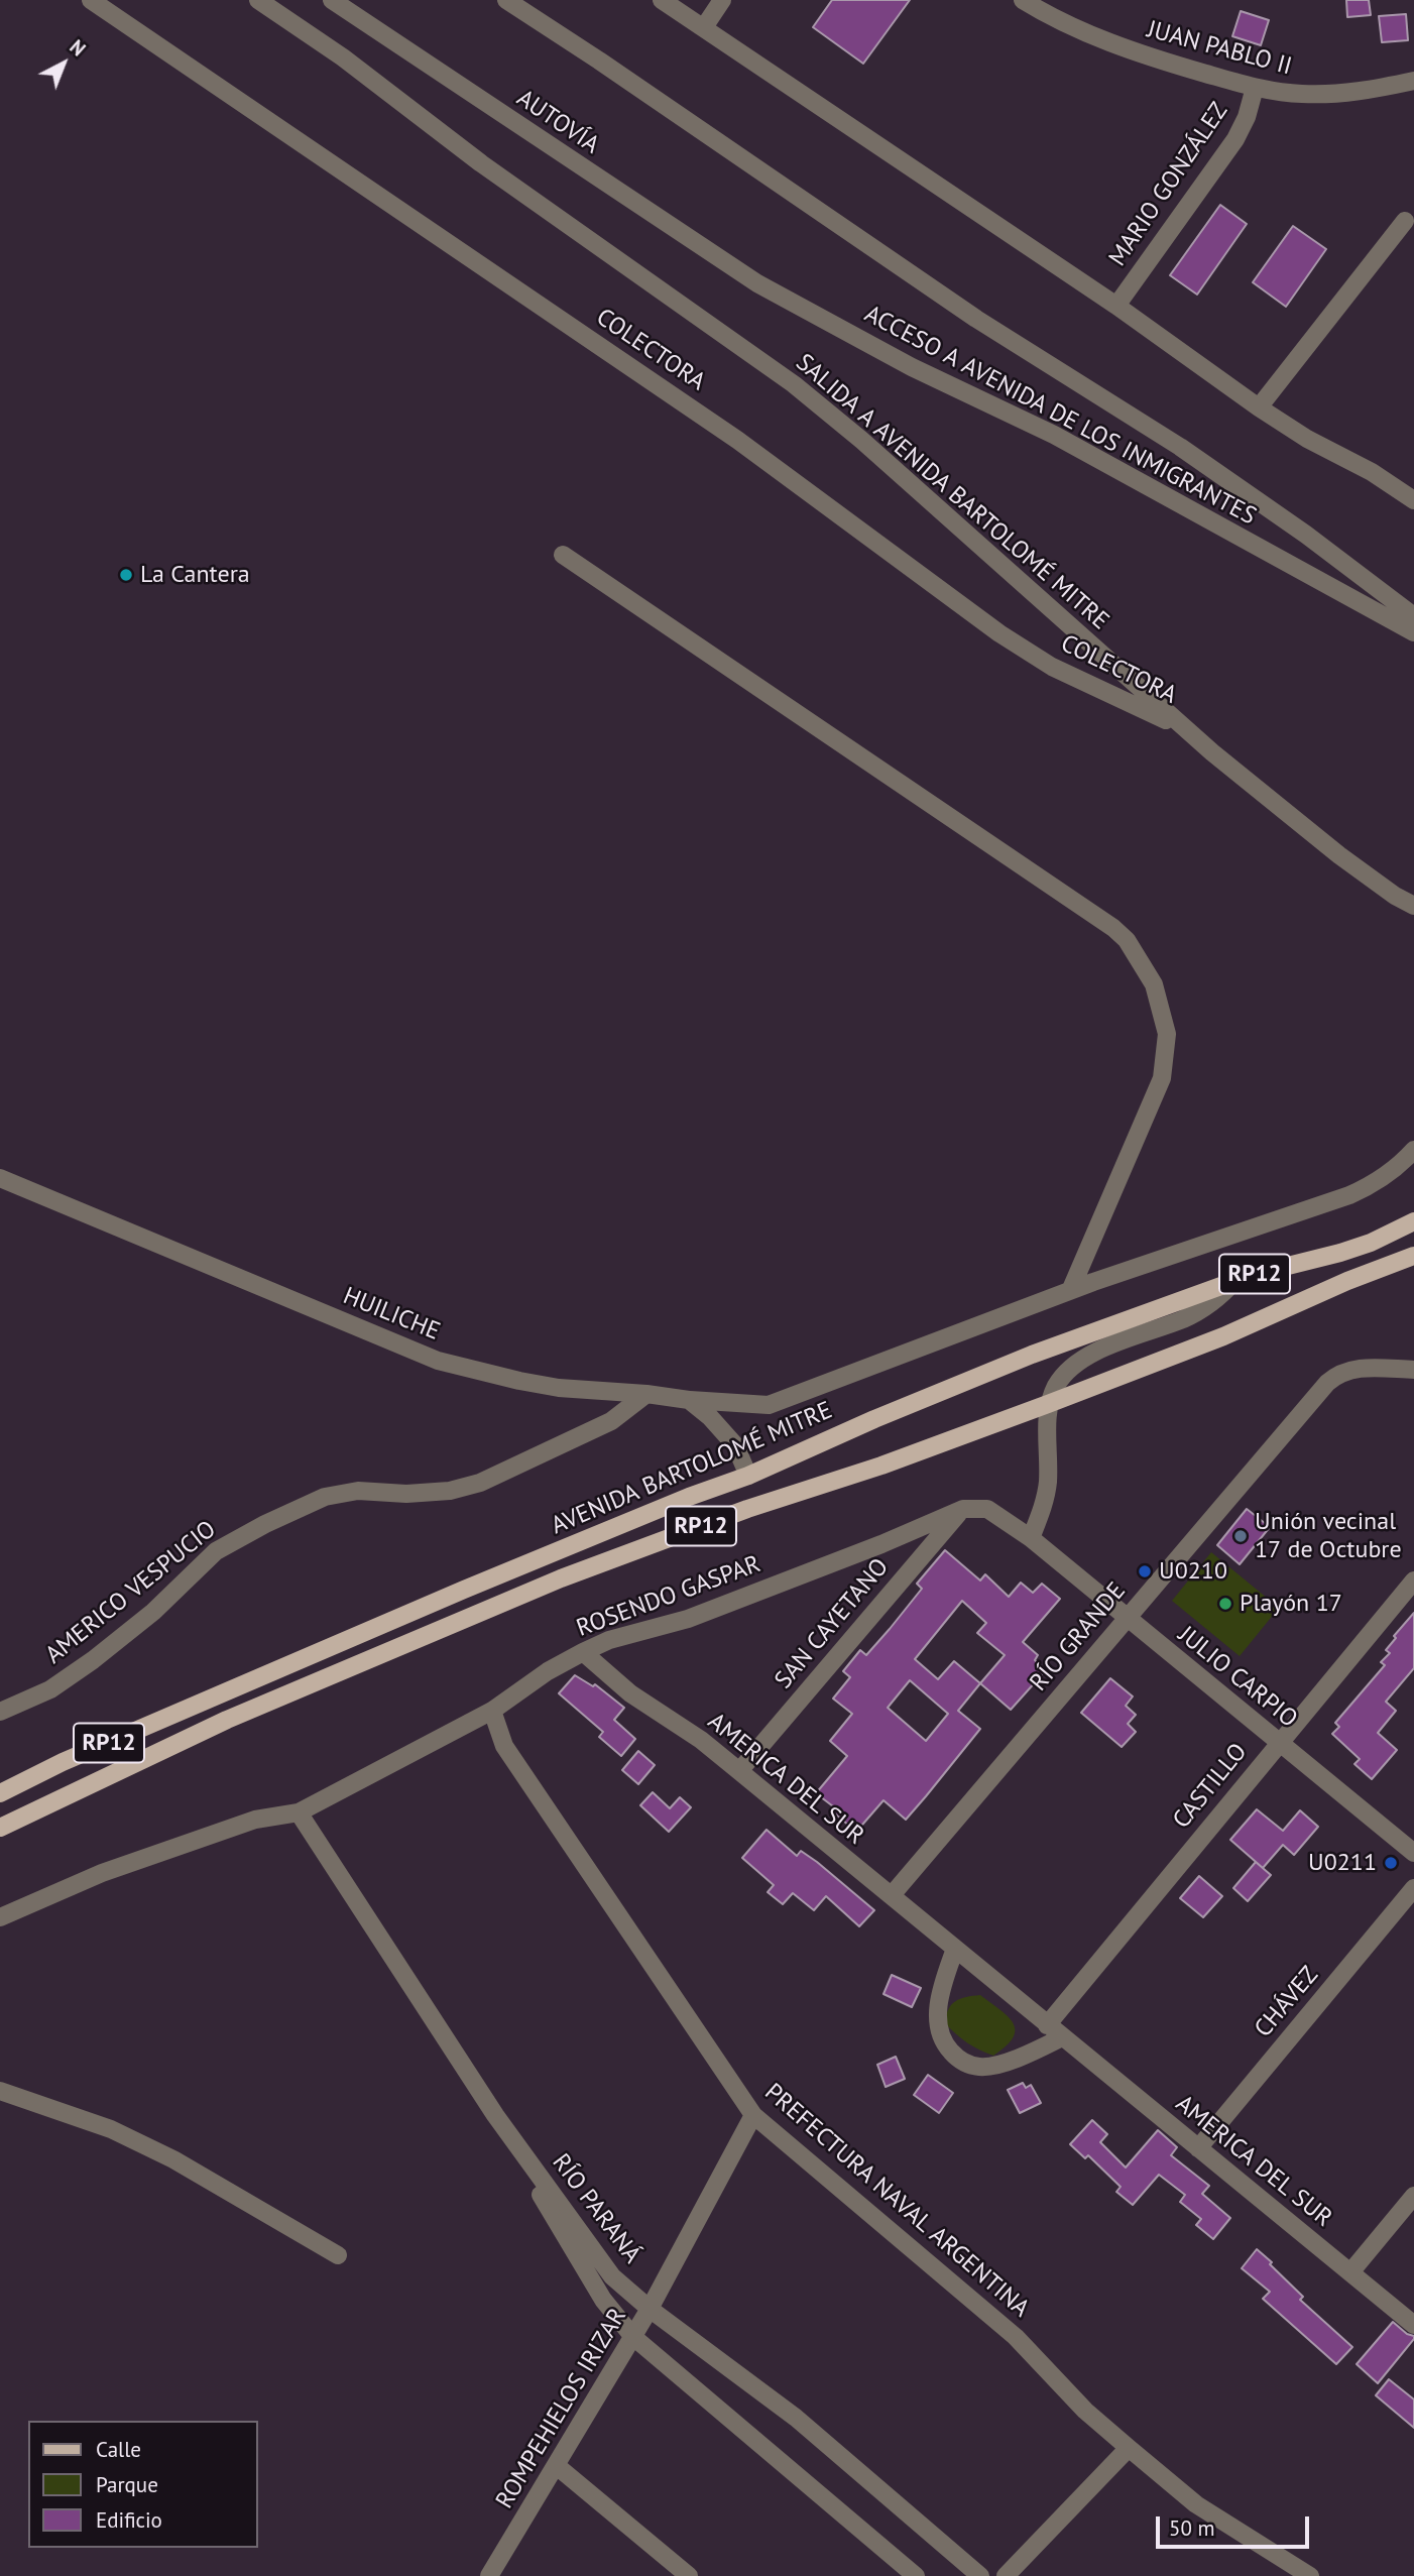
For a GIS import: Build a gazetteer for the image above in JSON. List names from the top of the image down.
{
  "streets": {
    "main road": ["RP12", "AVENIDA BARTOLOMÉ MITRE"],
    "street": [
      "JUAN PABLO II",
      "AUTOVÍA",
      "MARIO GONZÁLEZ",
      "COLECTORA",
      "ACCESO A AVENIDA DE LOS INMIGRANTES",
      "SALIDA A AVENIDA BARTOLOMÉ MITRE",
      "HUILICHE",
      "AMERICO VESPUCIO",
      "ROSENDO GASPAR",
      "SAN CAYETANO",
      "RÍO GRANDE",
      "JULIO CARPIO",
      "AMERICA DEL SUR",
      "CASTILLO",
      "CHÁVEZ",
      "PREFECTURA NAVAL ARGENTINA",
      "RÍO PARANÁ",
      "ROMPEHIELOS IRIZAR"
    ]
  },
  "crossings": [
    ["JUAN PABLO II", "MARIO GONZÁLEZ"],
    ["AUTOVÍA", "ACCESO A AVENIDA DE LOS INMIGRANTES"],
    ["COLECTORA", "SALIDA A AVENIDA BARTOLOMÉ MITRE"],
    ["HUILICHE", "AMERICO VESPUCIO"],
    ["ROSENDO GASPAR", "SAN CAYETANO"],
    ["ROSENDO GASPAR", "AMERICA DEL SUR"],
    ["ROSENDO GASPAR", "PREFECTURA NAVAL ARGENTINA"],
    ["ROSENDO GASPAR", "RÍO PARANÁ"],
    ["SAN CAYETANO", "AMERICA DEL SUR"],
    ["RÍO GRANDE", "JULIO CARPIO"],
    ["RÍO GRANDE", "AMERICA DEL SUR"],
    ["JULIO CARPIO", "CASTILLO"],
    ["AMERICA DEL SUR", "CASTILLO"],
    ["AMERICA DEL SUR", "CHÁVEZ"],
    ["PREFECTURA NAVAL ARGENTINA", "ROMPEHIELOS IRIZAR"],
    ["RÍO PARANÁ", "ROMPEHIELOS IRIZAR"]
  ],
  "places": [
    "La Cantera",
    "Unión vecinal 17 de Octubre",
    "U0210",
    "Playón 17",
    "U0211"
  ],
  "legend": ["Calle", "Parque", "Edificio"],
  "scale_bar": "50 m",
  "north": "top right"
}
